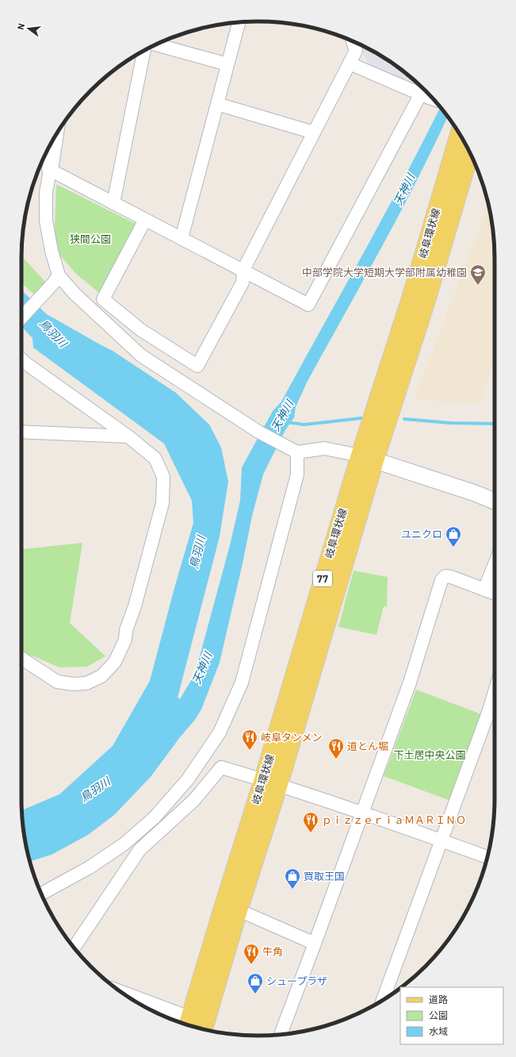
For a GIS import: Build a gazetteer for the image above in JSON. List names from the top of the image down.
{
  "streets": {
    "main road": ["岐阜環状線", "77"]
  },
  "water": ["天神川", "鳥羽川"],
  "parks": ["狭間公園", "下土居中央公園"],
  "places": {
    "school or university": ["中部学院大学短期大学部附属幼稚園"],
    "shop": ["ユニクロ", "買取王国", "シュープラザ"],
    "restaurant": [
      "岐阜タンメン",
      "道とん堀",
      "ｐｉｚｚｅｒｉａＭＡＲＩＮＯ",
      "牛角"
    ]
  },
  "legend": ["道路", "公園", "水域"],
  "north": "left"
}
